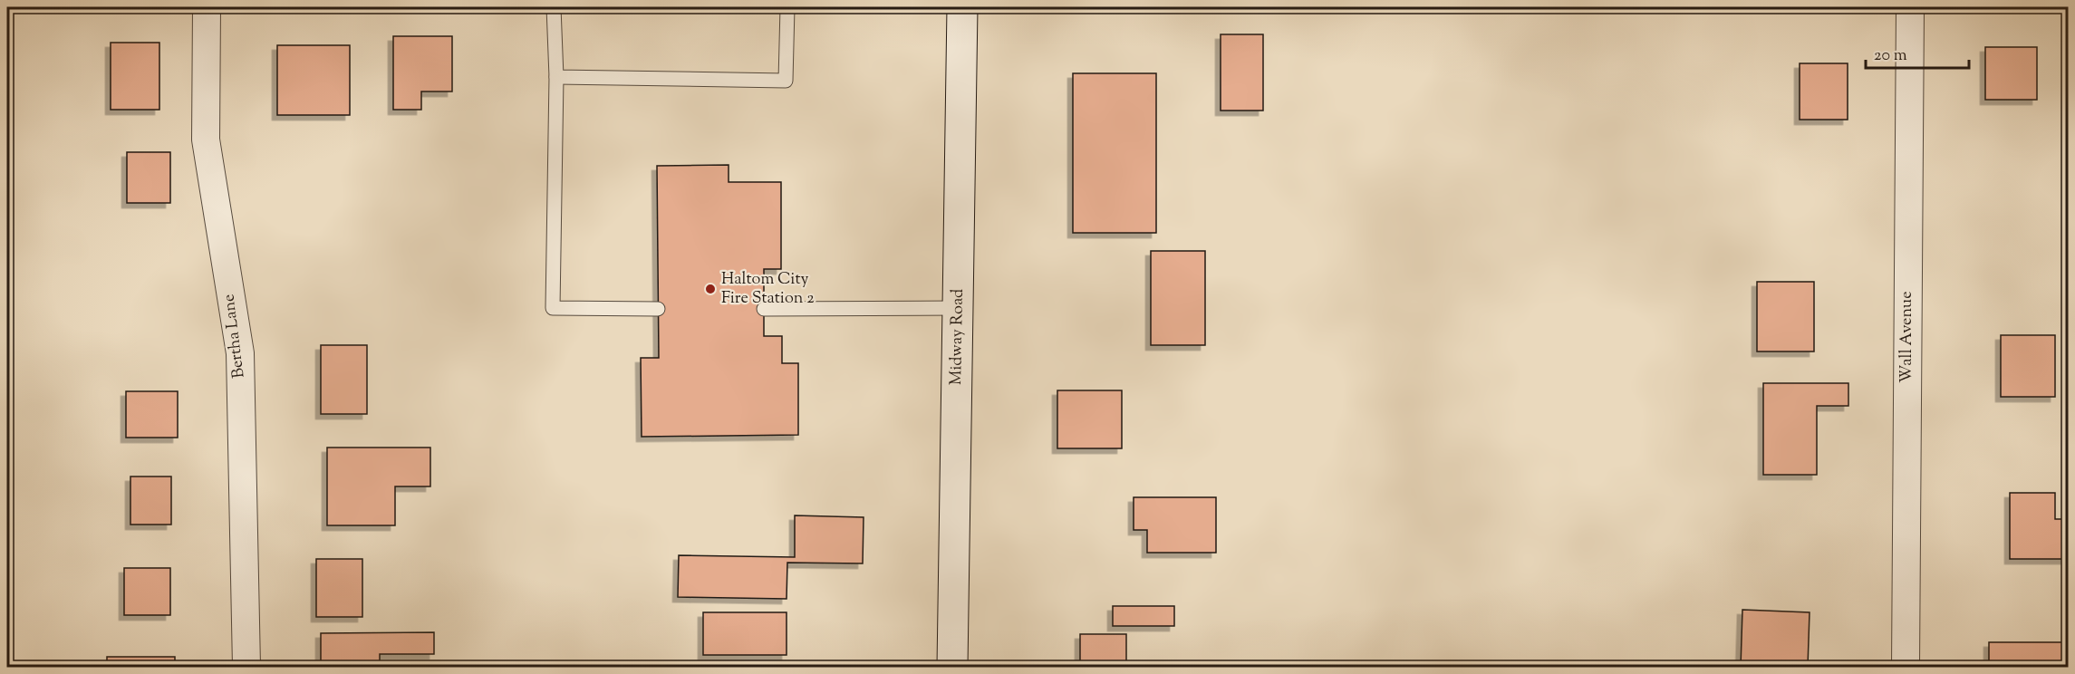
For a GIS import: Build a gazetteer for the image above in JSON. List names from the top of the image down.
{
  "streets": {
    "main road": ["Midway Road"],
    "street": ["Bertha Lane", "Wall Avenue"]
  },
  "places": ["Haltom City Fire Station 2"],
  "scale_bar": "20 m"
}
